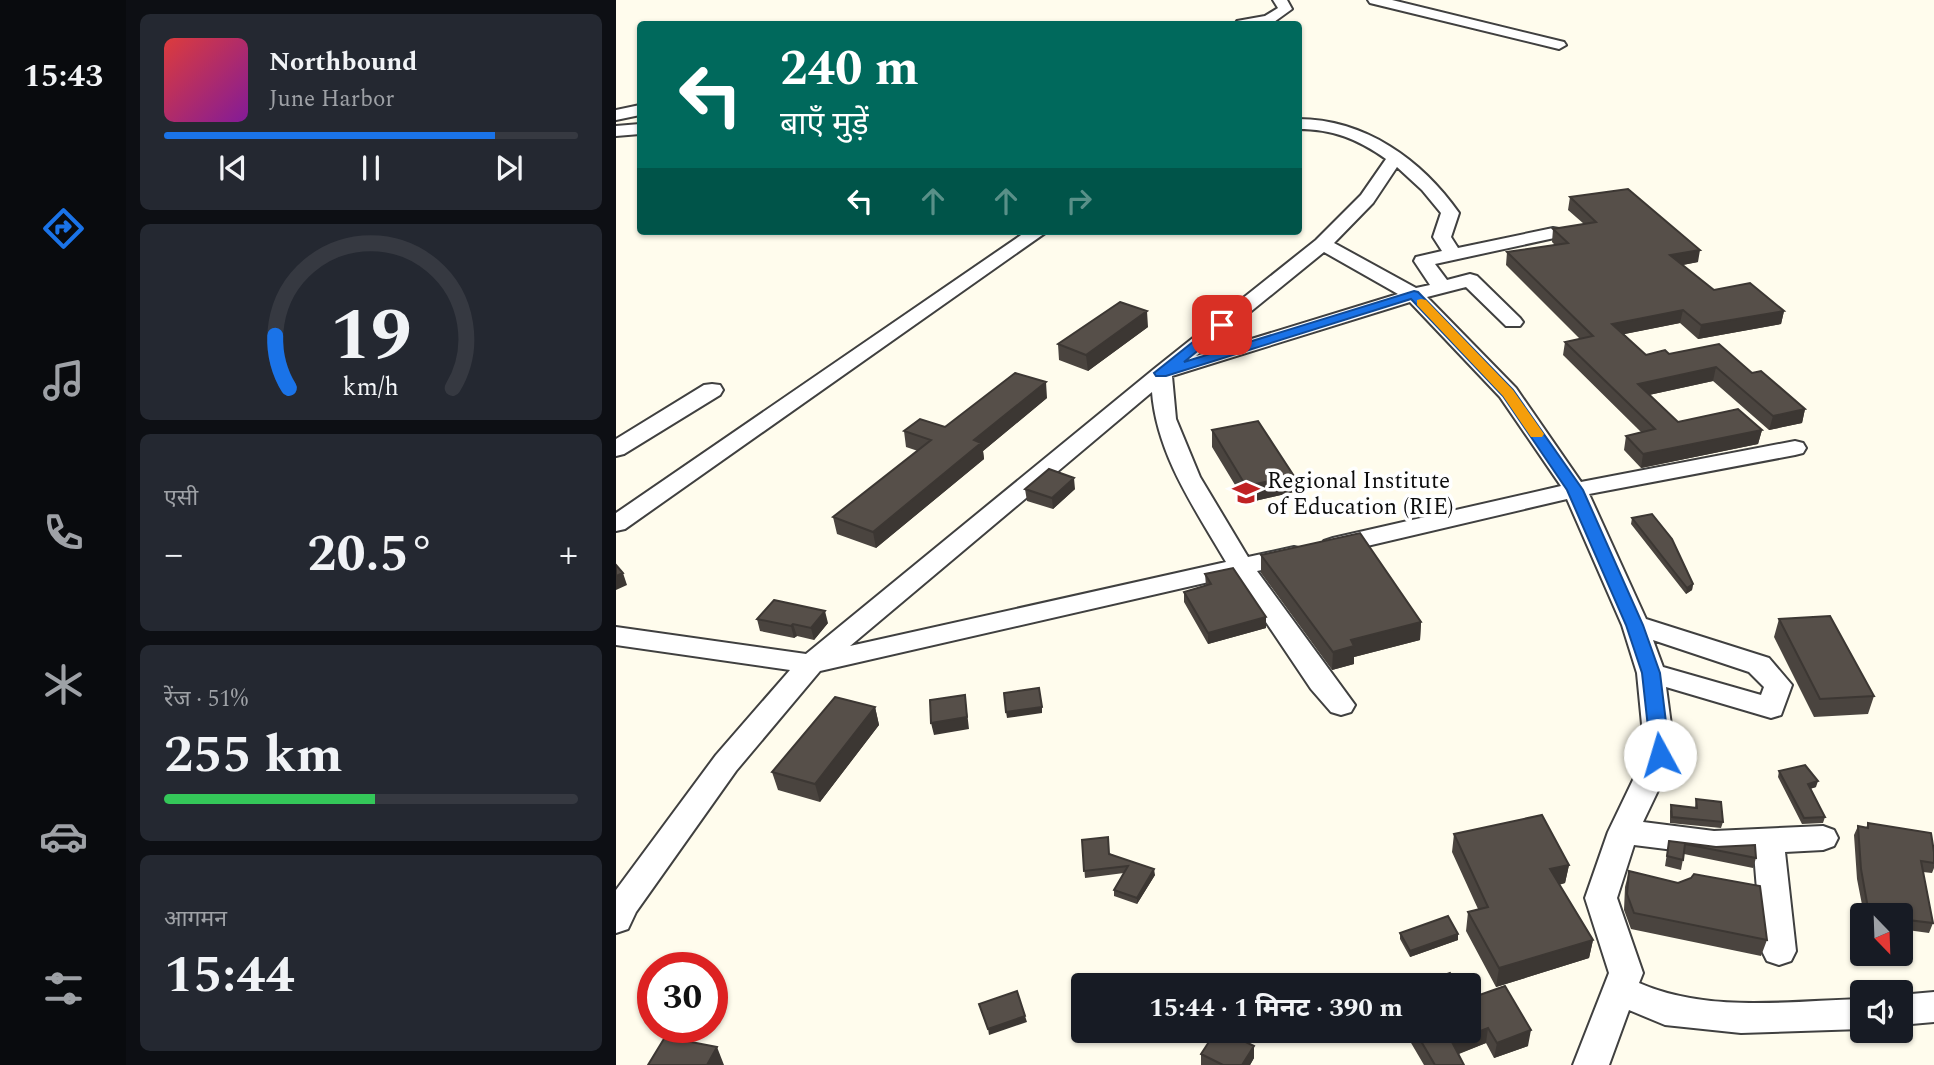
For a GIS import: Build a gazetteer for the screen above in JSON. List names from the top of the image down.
{
  "places": {
    "school or university": ["Regional Institute of Education (RIE)"]
  },
  "north": "bottom right",
  "page": {
    "tabs": "15:43",
    "turn": ["240 m", "बाएँ मुड़ें"],
    "song": ["Northbound", "June Harbor"],
    "tile": [
      "एसी",
      ["रेंज · 51%", "255 km"],
      ["आगमन", "15:44"]
    ],
    "heat": ["−", "20.5°", "+"],
    "limit": "30",
    "trip": "15:44 · 1 मिनट · 390 m",
    "gauge": ["19", "km/h"]
  }
}
